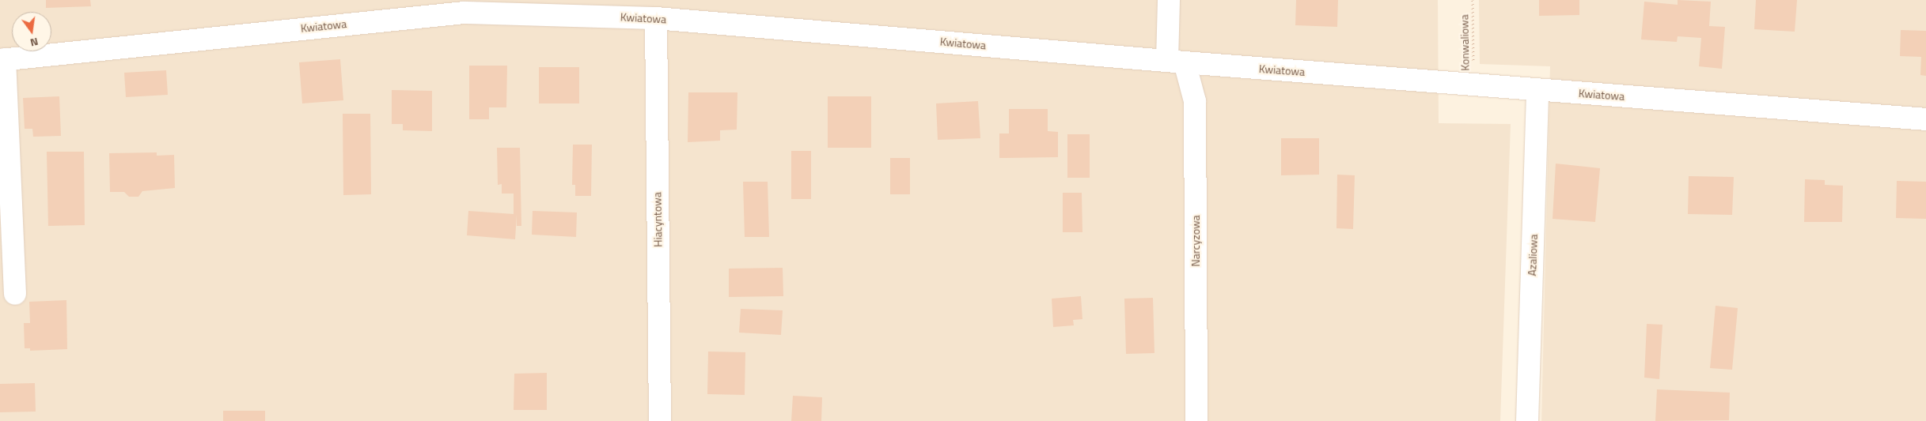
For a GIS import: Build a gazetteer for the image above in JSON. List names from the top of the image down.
{
  "streets": {
    "street": [
      "Kwiatowa",
      "Hiacyntowa",
      "Narcyzowa",
      "Azaliowa"
    ],
    "path": ["Konwaliowa"]
  },
  "crossings": [
    ["Kwiatowa", "Konwaliowa"],
    ["Kwiatowa", "Hiacyntowa"],
    ["Kwiatowa", "Narcyzowa"],
    ["Kwiatowa", "Azaliowa"]
  ],
  "north": "bottom"
}
